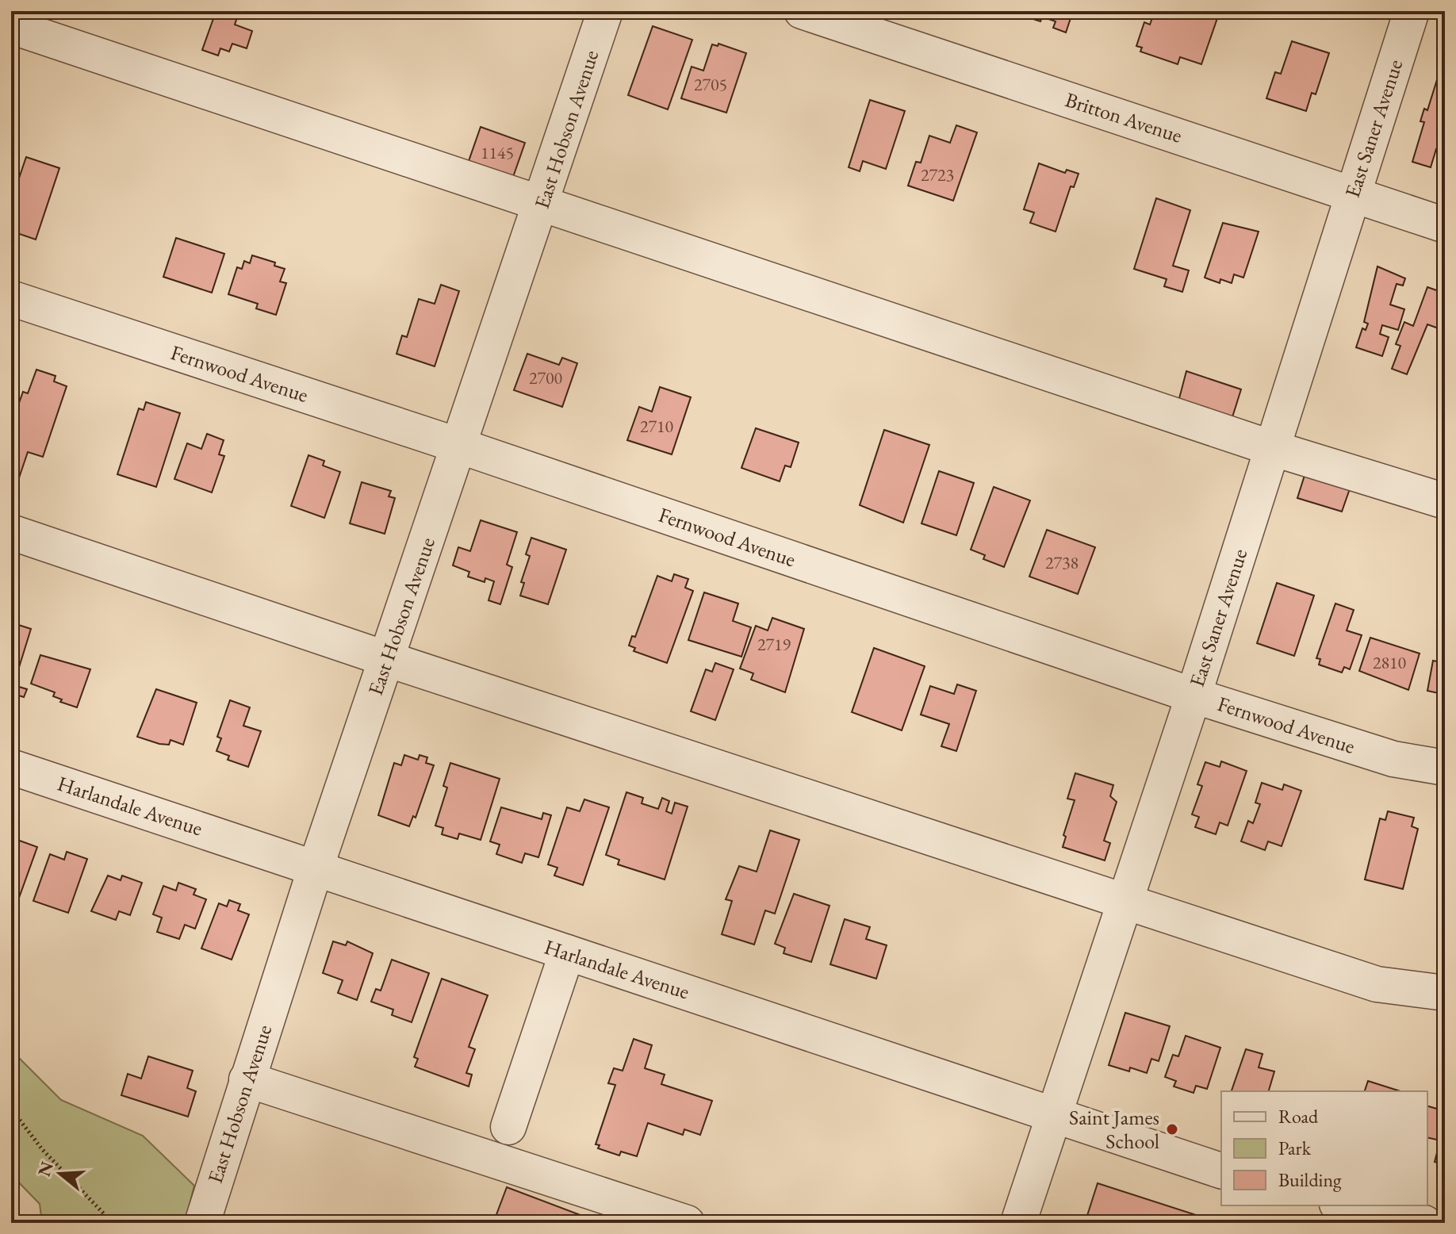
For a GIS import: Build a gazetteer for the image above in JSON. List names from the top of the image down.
{
  "streets": {
    "street": [
      "Britton Avenue",
      "East Saner Avenue",
      "East Hobson Avenue",
      "Fernwood Avenue",
      "Harlandale Avenue"
    ]
  },
  "crossings": [
    ["Britton Avenue", "East Saner Avenue"],
    ["East Saner Avenue", "Fernwood Avenue"],
    ["East Saner Avenue", "Harlandale Avenue"],
    ["East Hobson Avenue", "Fernwood Avenue"],
    ["East Hobson Avenue", "Harlandale Avenue"]
  ],
  "places": ["Saint James School"],
  "house_numbers": [
    "2705",
    "1145",
    "2723",
    "2700",
    "2710",
    "2738",
    "2719",
    "2810"
  ],
  "legend": ["Road", "Park", "Building"],
  "north": "left"
}
